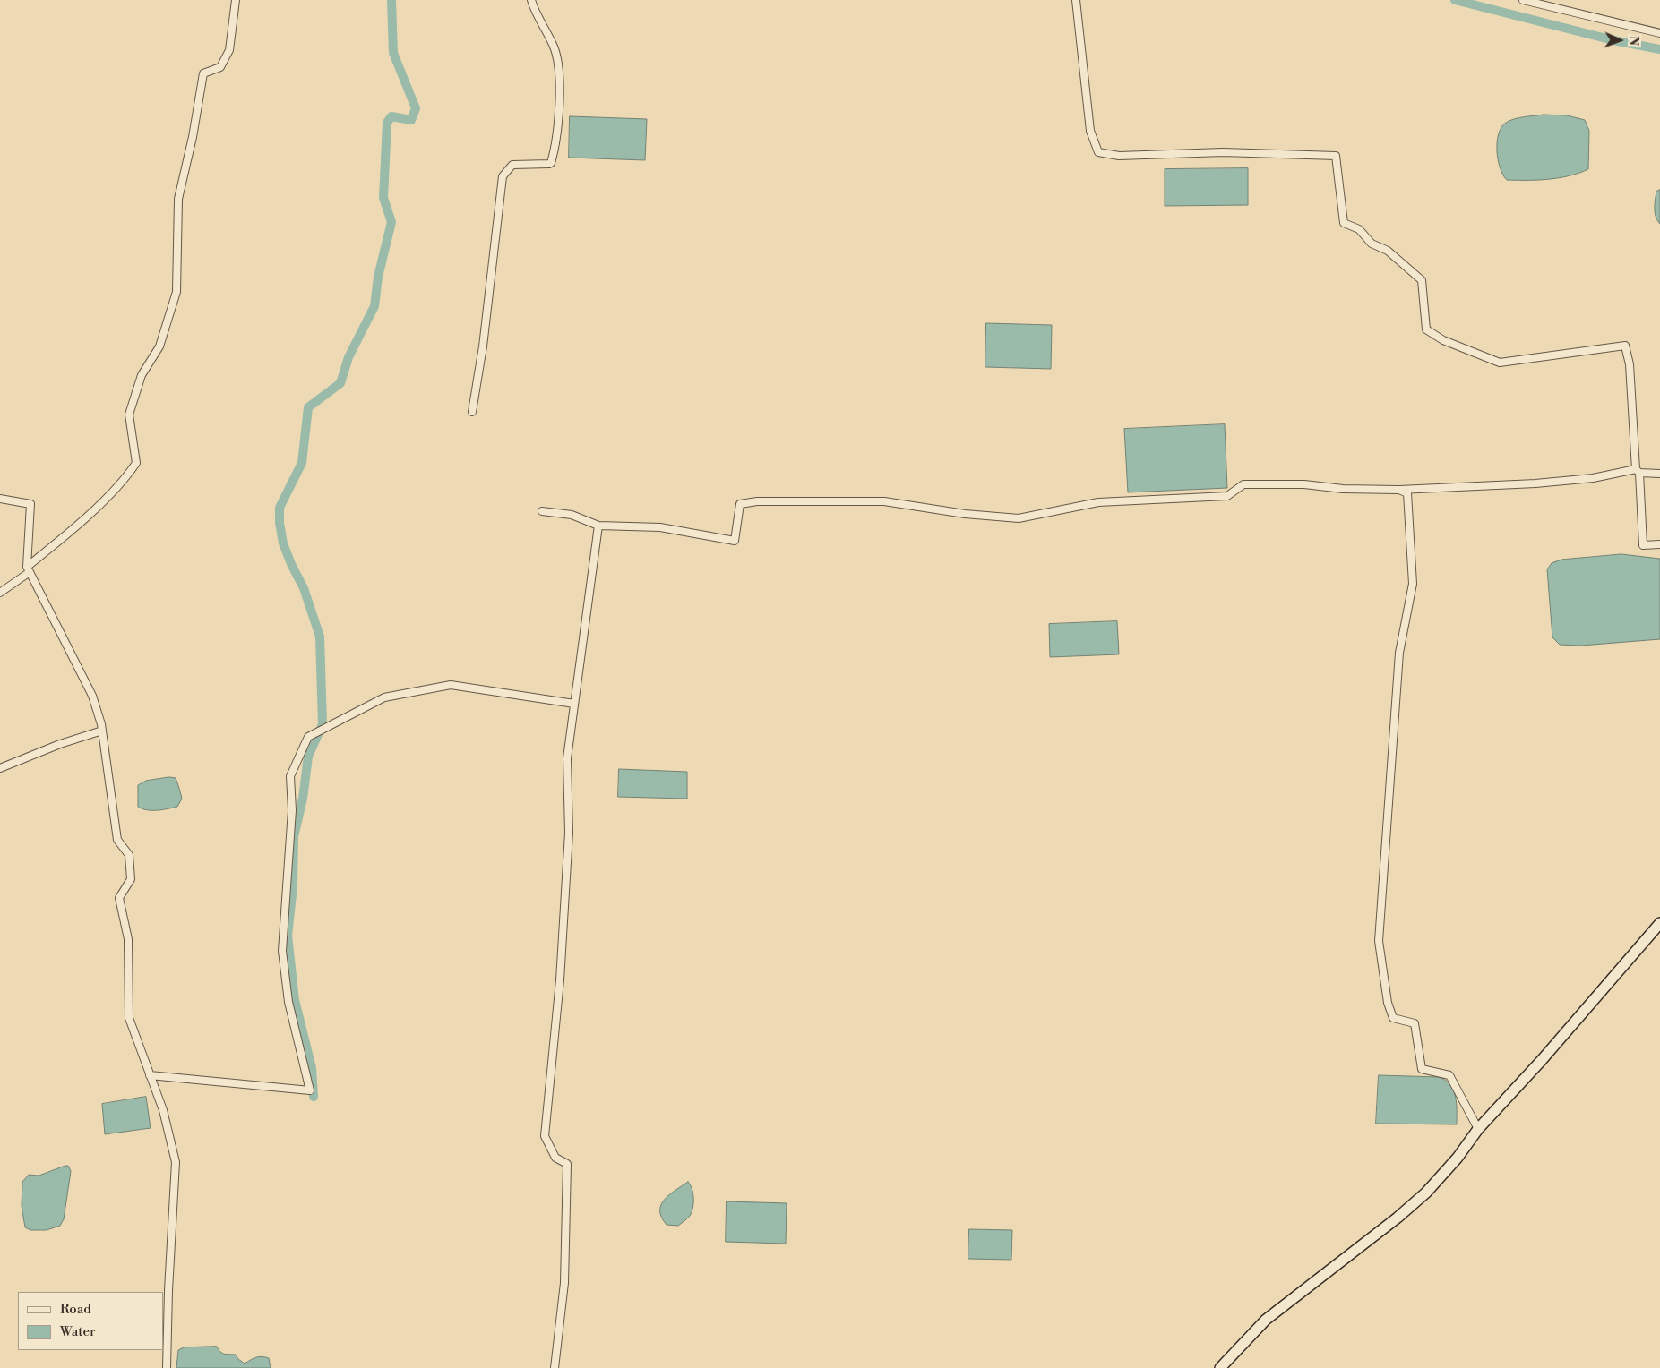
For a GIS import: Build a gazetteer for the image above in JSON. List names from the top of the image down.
{
  "legend": ["Road", "Water"],
  "north": "right"
}
